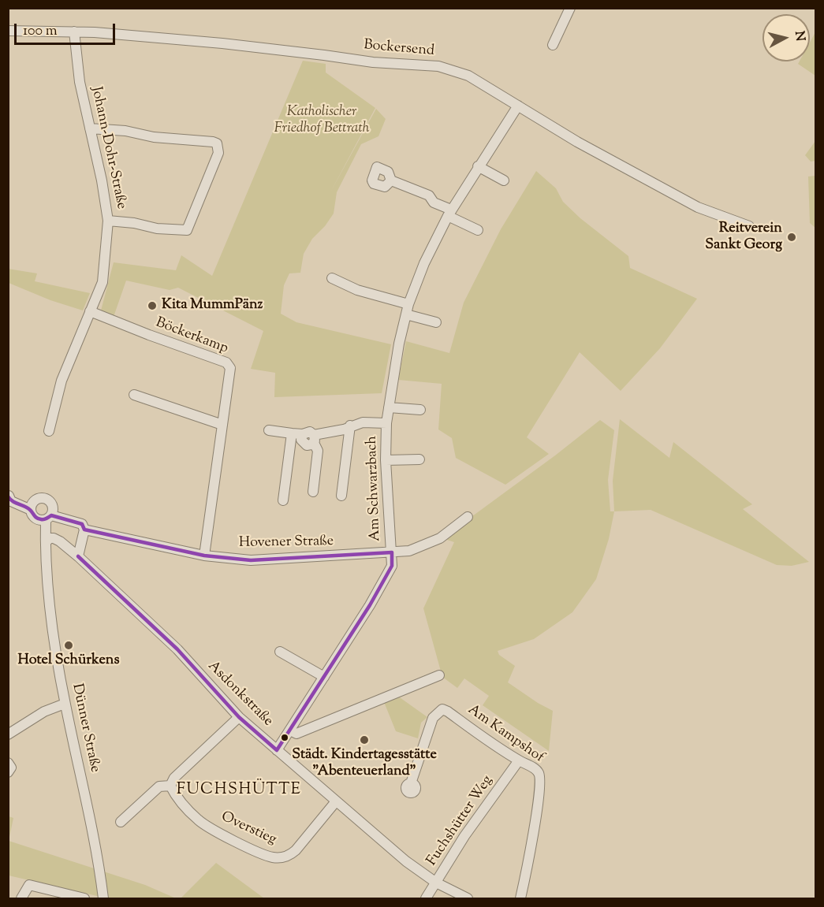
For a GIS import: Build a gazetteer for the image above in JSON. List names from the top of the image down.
{
  "streets": {
    "street": [
      "Bockersend",
      "Johann-Dohr-Straße",
      "Böckerkamp",
      "Am Schwarzbach",
      "Hovener Straße",
      "Asdonkstraße",
      "Dünner Straße",
      "Am Kampshof",
      "Fuchshütter Weg",
      "Overstieg"
    ]
  },
  "crossings": [
    ["Bockersend", "Johann-Dohr-Straße"],
    ["Bockersend", "Am Schwarzbach"],
    ["Johann-Dohr-Straße", "Böckerkamp"],
    ["Böckerkamp", "Hovener Straße"],
    ["Am Schwarzbach", "Hovener Straße"],
    ["Am Schwarzbach", "Asdonkstraße"],
    ["Hovener Straße", "Dünner Straße"],
    ["Asdonkstraße", "Dünner Straße"],
    ["Asdonkstraße", "Fuchshütter Weg"],
    ["Asdonkstraße", "Overstieg"],
    ["Am Kampshof", "Fuchshütter Weg"]
  ],
  "districts": ["FUCHSHÜTTE"],
  "parks": ["Katholischer Friedhof Bettrath"],
  "places": [
    "Reitverein Sankt Georg",
    "Kita MummPänz",
    "Hotel Schürkens",
    "Städt. Kindertagesstätte \"Abenteuerland\""
  ],
  "scale_bar": "100 m",
  "north": "right"
}
